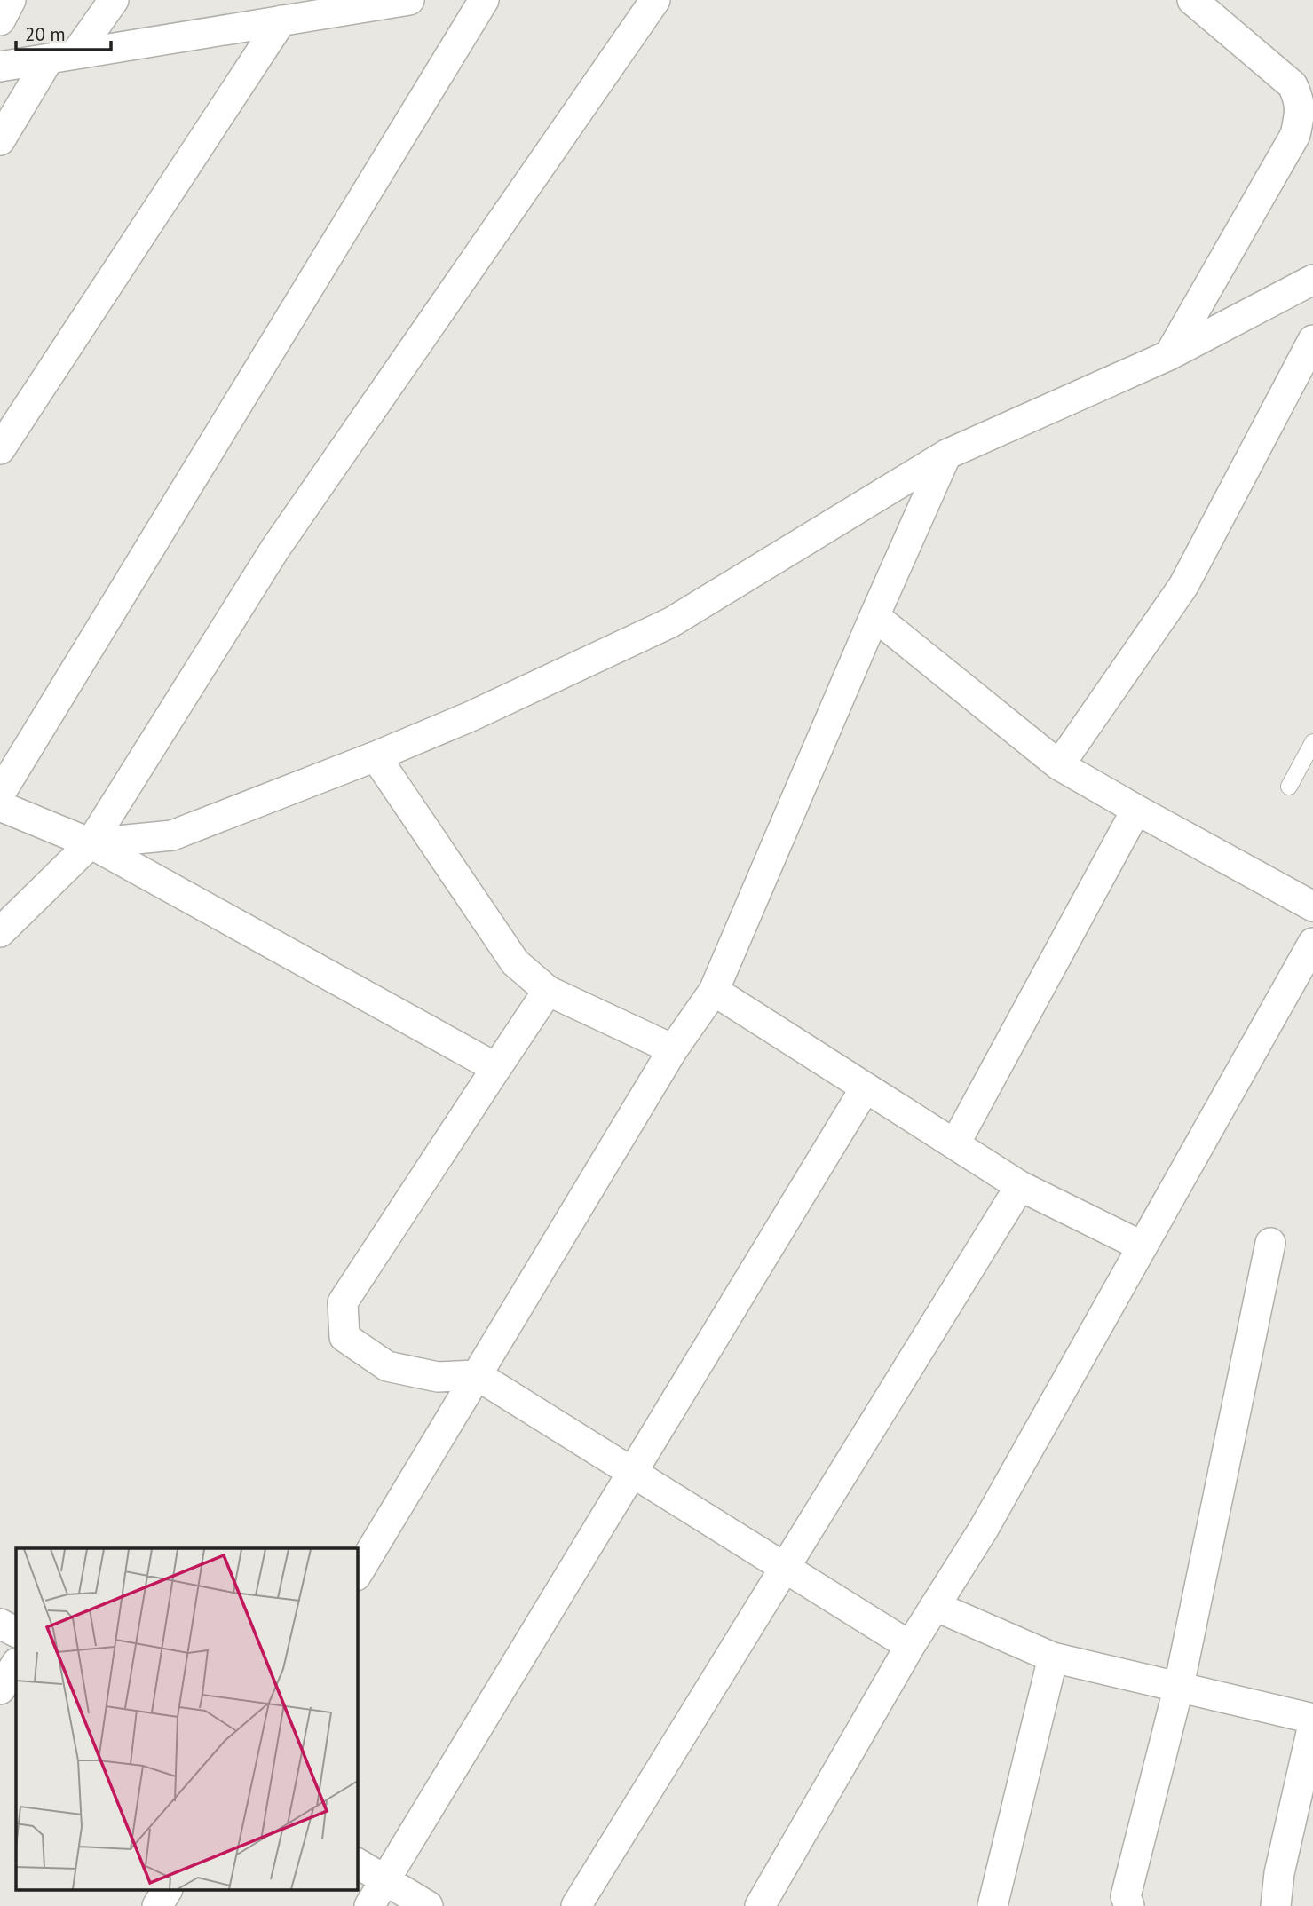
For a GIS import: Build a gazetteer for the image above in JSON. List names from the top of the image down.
{
  "scale_bar": "20 m"
}
